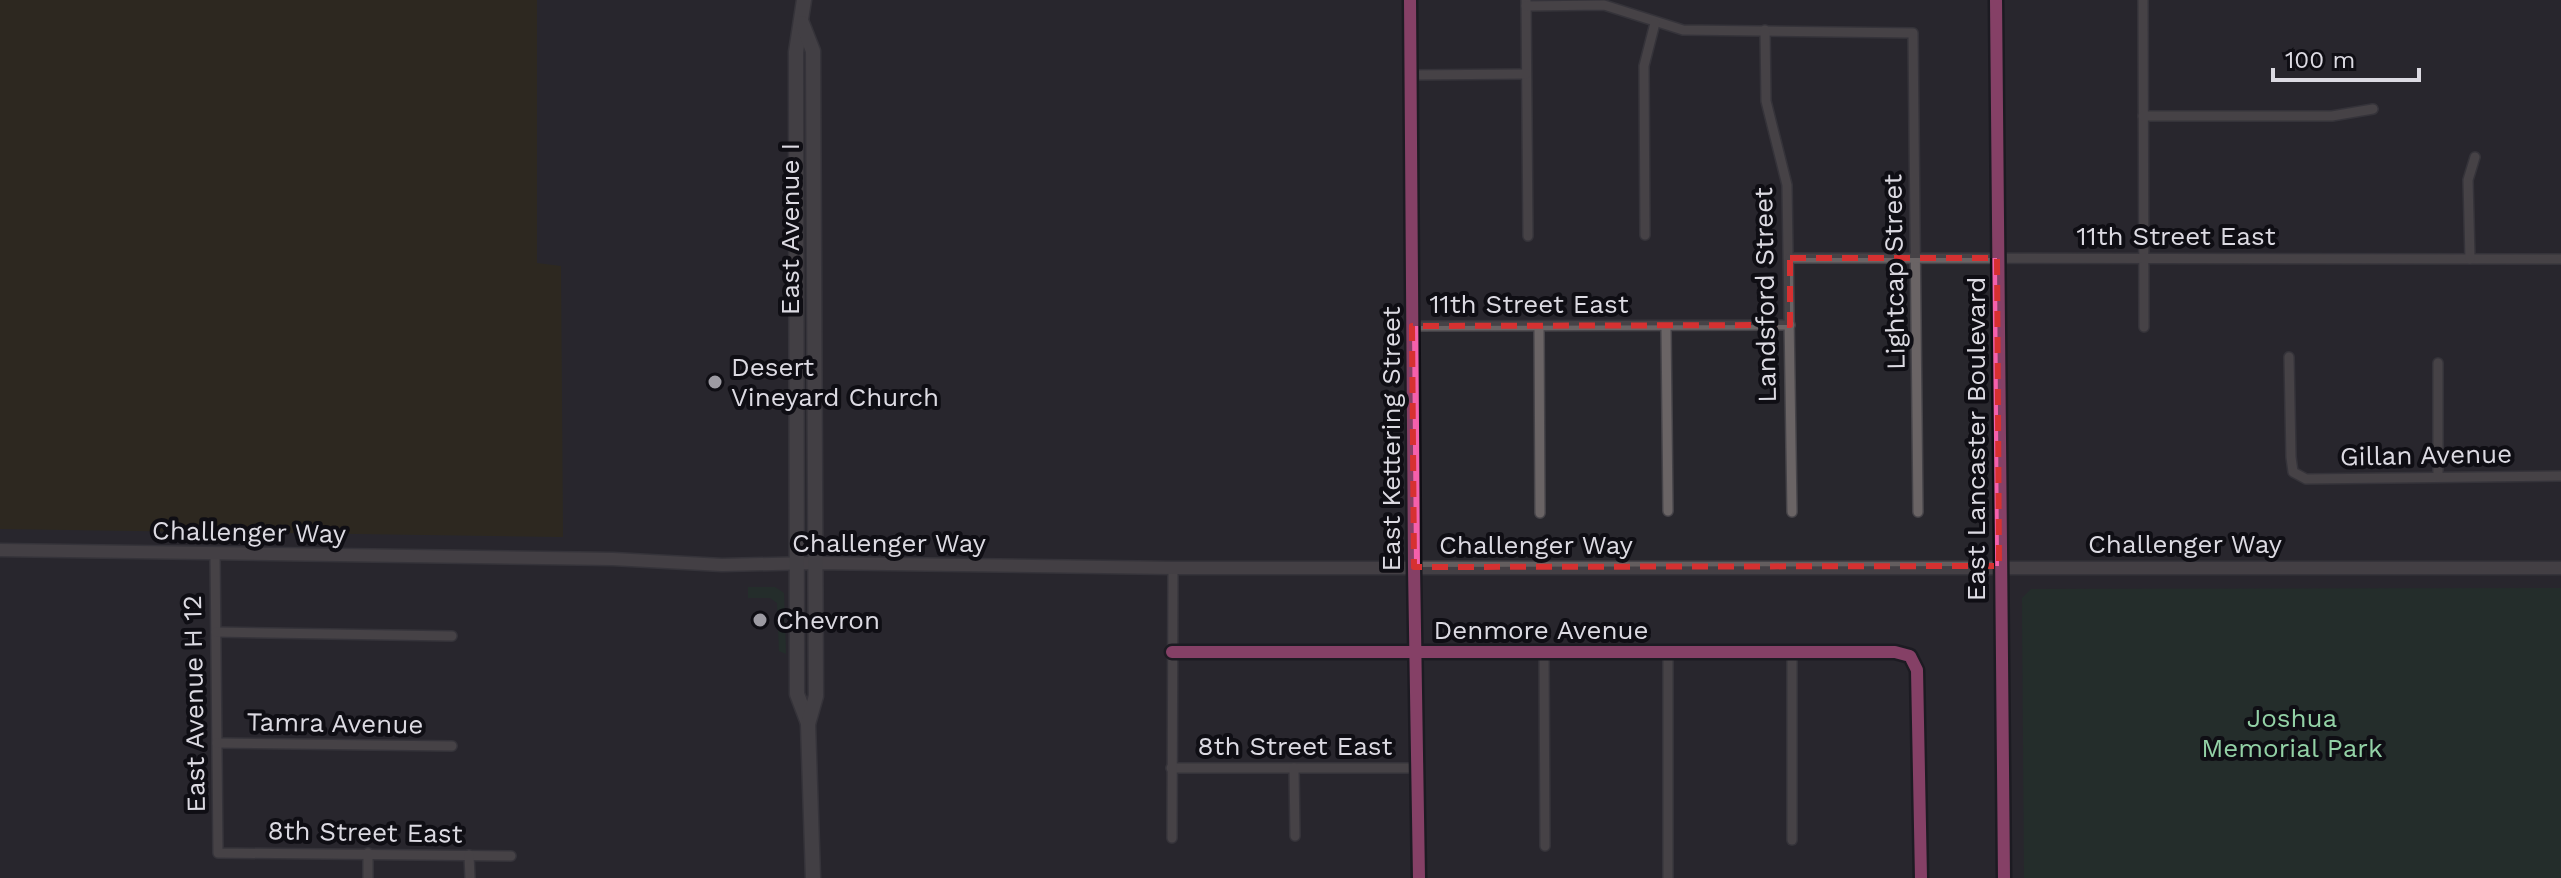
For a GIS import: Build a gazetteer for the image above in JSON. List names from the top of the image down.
{
  "streets": {
    "main road": ["East Avenue I", "East Lancaster Boulevard", "Challenger Way"],
    "street": [
      "11th Street East",
      "Lightcap Street",
      "Landsford Street",
      "East Kettering Street",
      "Gillan Avenue",
      "Denmore Avenue",
      "East Avenue H 12",
      "Tamra Avenue",
      "8th Street East"
    ]
  },
  "crossings": [
    ["East Avenue I", "Challenger Way"],
    ["11th Street East", "Lightcap Street"],
    ["11th Street East", "Landsford Street"],
    ["11th Street East", "East Kettering Street"],
    ["11th Street East", "East Lancaster Boulevard"],
    ["Lightcap Street", "Landsford Street"],
    ["East Kettering Street", "Challenger Way"],
    ["East Kettering Street", "Denmore Avenue"],
    ["East Kettering Street", "8th Street East"],
    ["East Lancaster Boulevard", "Challenger Way"],
    ["Challenger Way", "East Avenue H 12"],
    ["East Avenue H 12", "Tamra Avenue"],
    ["East Avenue H 12", "8th Street East"]
  ],
  "parks": ["Joshua Memorial Park"],
  "places": ["Desert Vineyard Church", "Chevron"],
  "scale_bar": "100 m"
}
